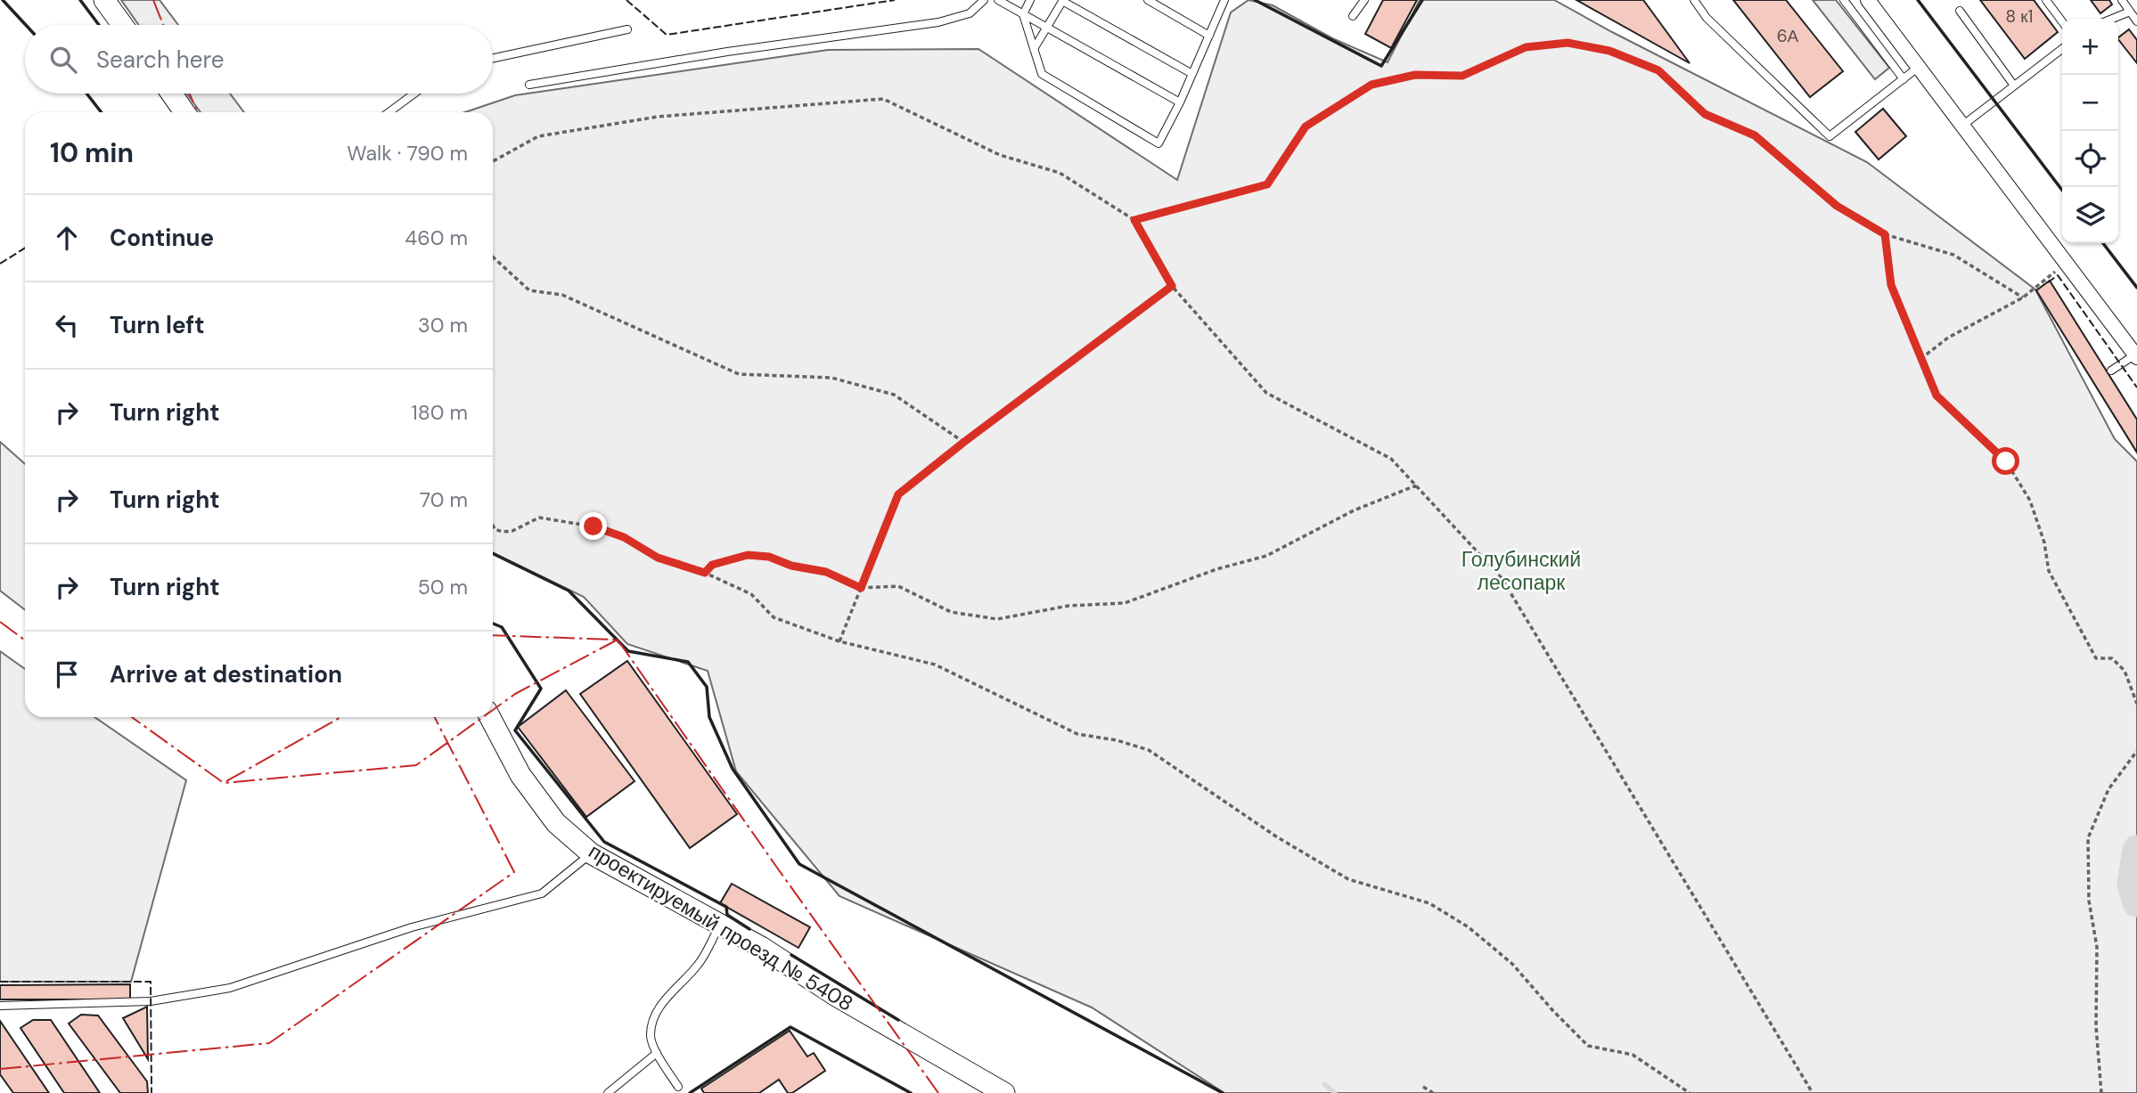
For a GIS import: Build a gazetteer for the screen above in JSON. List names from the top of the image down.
{
  "streets": {
    "street": ["проектируемый проезд № 5408"]
  },
  "parks": ["Голубинский лесопарк"],
  "house_numbers": ["8 к1", "6А"],
  "page": {
    "map_buttons": ["+", "−"],
    "search": "Search here",
    "heading": ["10 min", "Walk · 790 m"],
    "list": [
      ["Continue", "460 m"],
      ["Turn left", "30 m"],
      ["Turn right", "180 m"],
      ["Turn right", "70 m"],
      ["Turn right", "50 m"],
      "Arrive at destination"
    ]
  }
}
